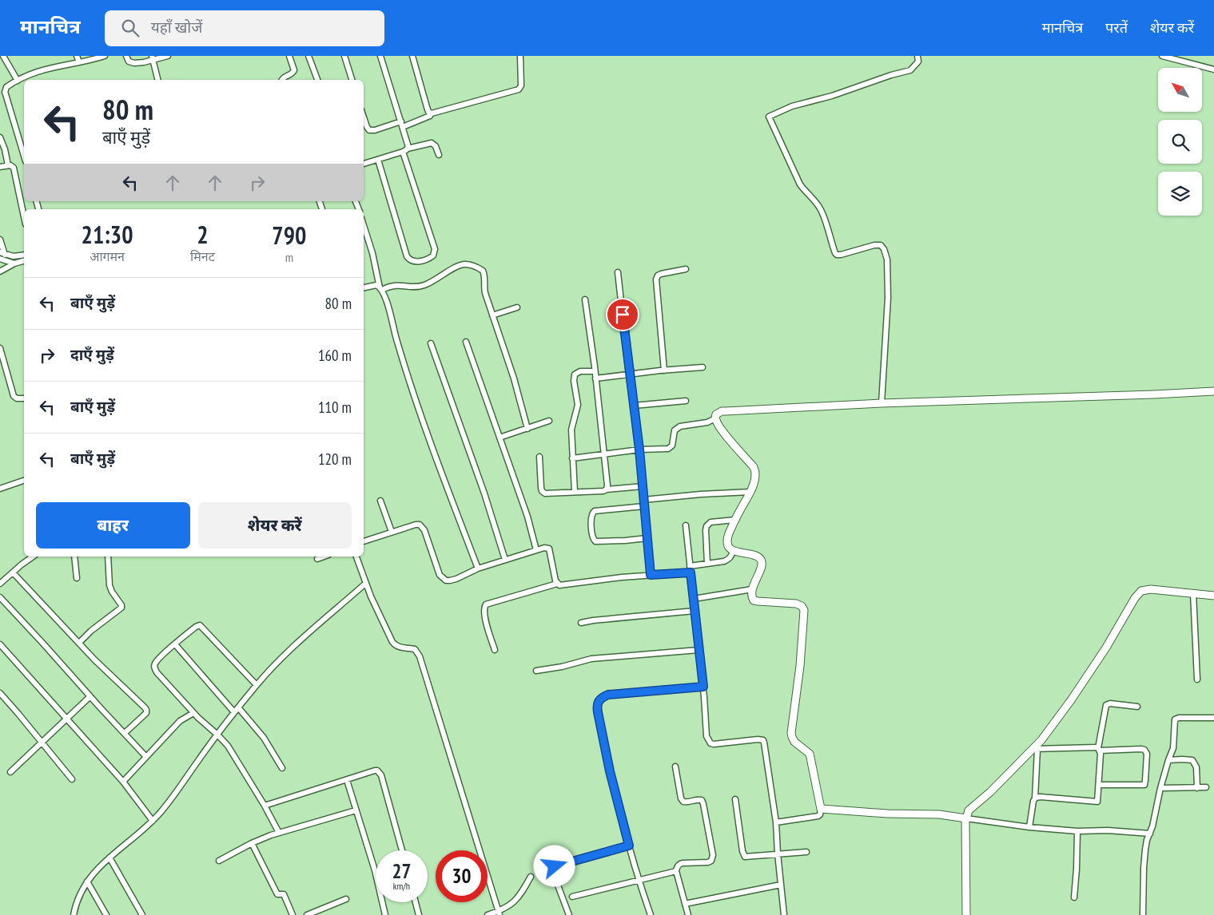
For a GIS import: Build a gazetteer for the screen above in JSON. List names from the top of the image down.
{
  "north": "top left",
  "page": {
    "header": "मानचित्र",
    "search": "यहाँ खोजें",
    "nav": ["मानचित्र", "परतें", "शेयर करें"],
    "turn": ["80 m", "बाएँ मुड़ें"],
    "eta": [
      "21:30",
      "आगमन",
      "2",
      "मिनट",
      "790",
      "m"
    ],
    "list": [
      {
        "name": "बाएँ मुड़ें",
        "value": "80 m"
      },
      {
        "name": "दाएँ मुड़ें",
        "value": "160 m"
      },
      {
        "name": "बाएँ मुड़ें",
        "value": "110 m"
      },
      {
        "name": "बाएँ मुड़ें",
        "value": "120 m"
      }
    ],
    "buttons": ["बाहर", "शेयर करें"],
    "speed": "27 km/h",
    "limit": "30"
  }
}
